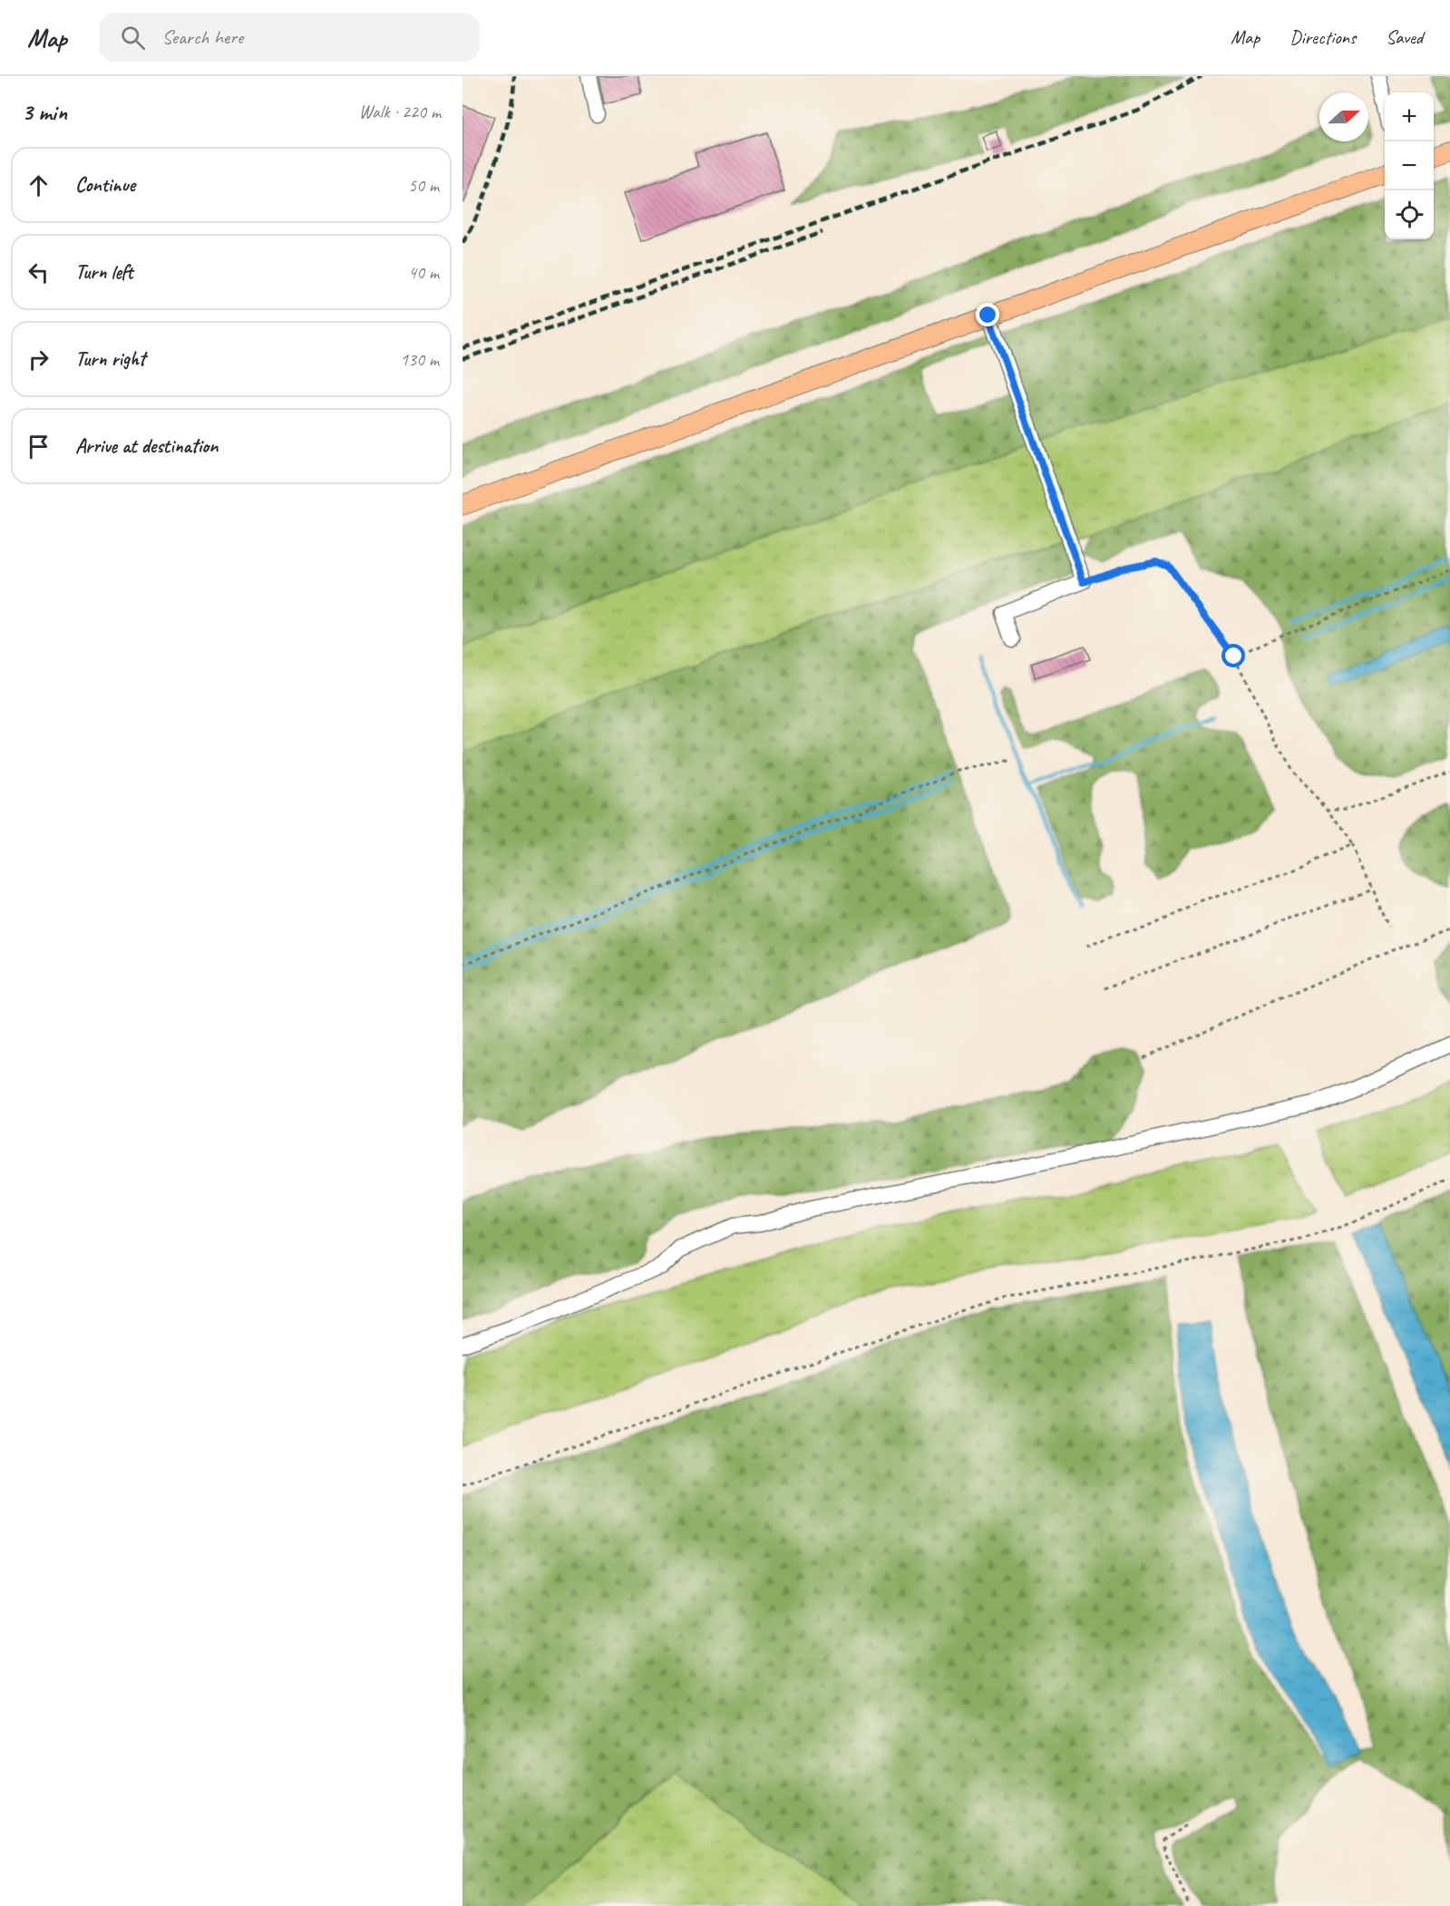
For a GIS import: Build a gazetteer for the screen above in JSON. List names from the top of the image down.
{
  "north": "right",
  "page": {
    "header": "Map",
    "search": "Search here",
    "nav": ["Map", "Directions", "Saved"],
    "heading": ["3 min", "Walk · 220 m"],
    "map_buttons": ["+", "−"],
    "list": [
      ["Continue", "50 m"],
      ["Turn left", "40 m"],
      ["Turn right", "130 m"],
      "Arrive at destination"
    ]
  }
}
